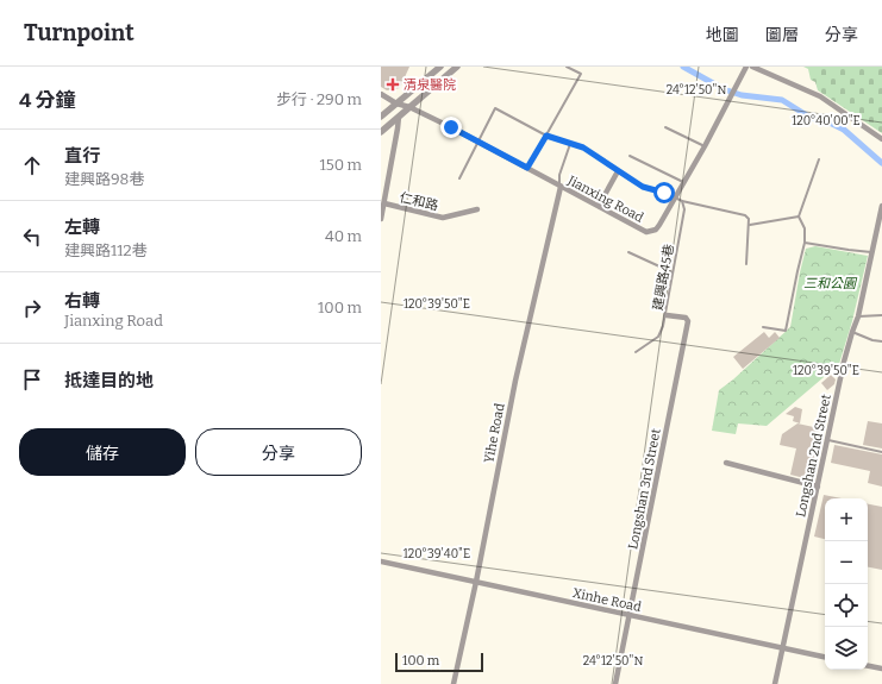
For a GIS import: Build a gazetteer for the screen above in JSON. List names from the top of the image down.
{
  "streets": {
    "street": [
      "Jianxing Road",
      "仁和路",
      "Yihe Road",
      "Longshan 2nd Street",
      "Longshan 3rd Street",
      "Xinhe Road"
    ],
    "lane": ["建興路45巷"]
  },
  "crossings": [
    ["Jianxing Road", "Yihe Road"],
    ["建興路45巷", "Longshan 3rd Street"],
    ["Yihe Road", "Xinhe Road"],
    ["Longshan 2nd Street", "Xinhe Road"],
    ["Longshan 3rd Street", "Xinhe Road"]
  ],
  "parks": ["三和公園"],
  "places": {
    "health": ["清泉醫院"]
  },
  "scale_bar": "100 m",
  "page": {
    "header": "Turnpoint",
    "nav": ["地圖", "圖層", "分享"],
    "heading": ["4 分鐘", "步行 · 290 m"],
    "list": [
      ["直行", "建興路98巷", "150 m"],
      ["左轉", "建興路112巷", "40 m"],
      ["右轉", "Jianxing Road", "100 m"],
      "抵達目的地"
    ],
    "buttons": ["儲存", "分享"],
    "map_buttons": ["+", "−"],
    "scale": "100 m"
  },
  "coordinates": [
    "24°12'50\"N",
    "120°40'00\"E",
    "120°39'50\"E",
    "120°39'40\"E"
  ]
}
